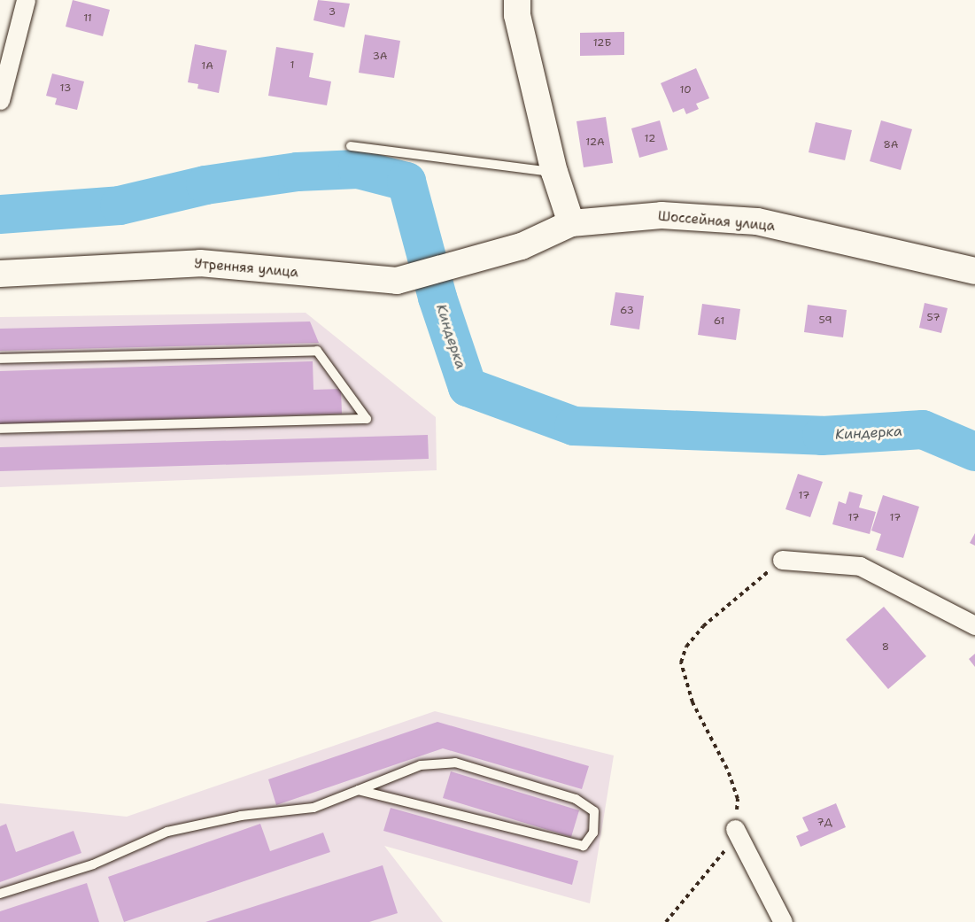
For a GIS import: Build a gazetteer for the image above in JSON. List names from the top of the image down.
{
  "streets": {
    "street": ["Шоссейная улица", "Утренняя улица"]
  },
  "crossings": [
    ["Шоссейная улица", "Утренняя улица"]
  ],
  "water": ["Киндерка"],
  "house_numbers": [
    "3",
    "11",
    "12Б",
    "3А",
    "1",
    "1А",
    "13",
    "10",
    "12",
    "12А",
    "8А",
    "63",
    "57",
    "59",
    "61",
    "17",
    "17",
    "17",
    "8",
    "7Д"
  ]
}
